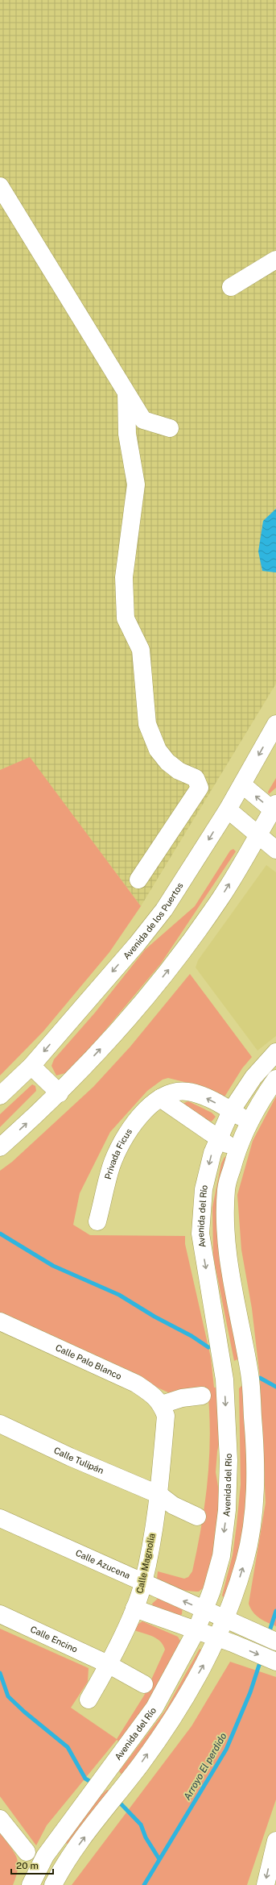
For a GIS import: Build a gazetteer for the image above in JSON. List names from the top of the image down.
{
  "streets": {
    "street": [
      "Avenida de los Puertos",
      "Privada Ficus",
      "Avenida del Río",
      "Calle Palo Blanco",
      "Calle Tulipán",
      "Calle Magnolia",
      "Calle Azucena",
      "Calle Encino"
    ]
  },
  "crossings": [
    ["Privada Ficus", "Avenida del Río"],
    ["Avenida del Río", "Calle Azucena"],
    ["Calle Palo Blanco", "Calle Magnolia"],
    ["Calle Tulipán", "Calle Magnolia"],
    ["Calle Magnolia", "Calle Azucena"],
    ["Calle Magnolia", "Calle Encino"]
  ],
  "water": ["Arroyo El perdido"],
  "scale_bar": "20 m"
}
